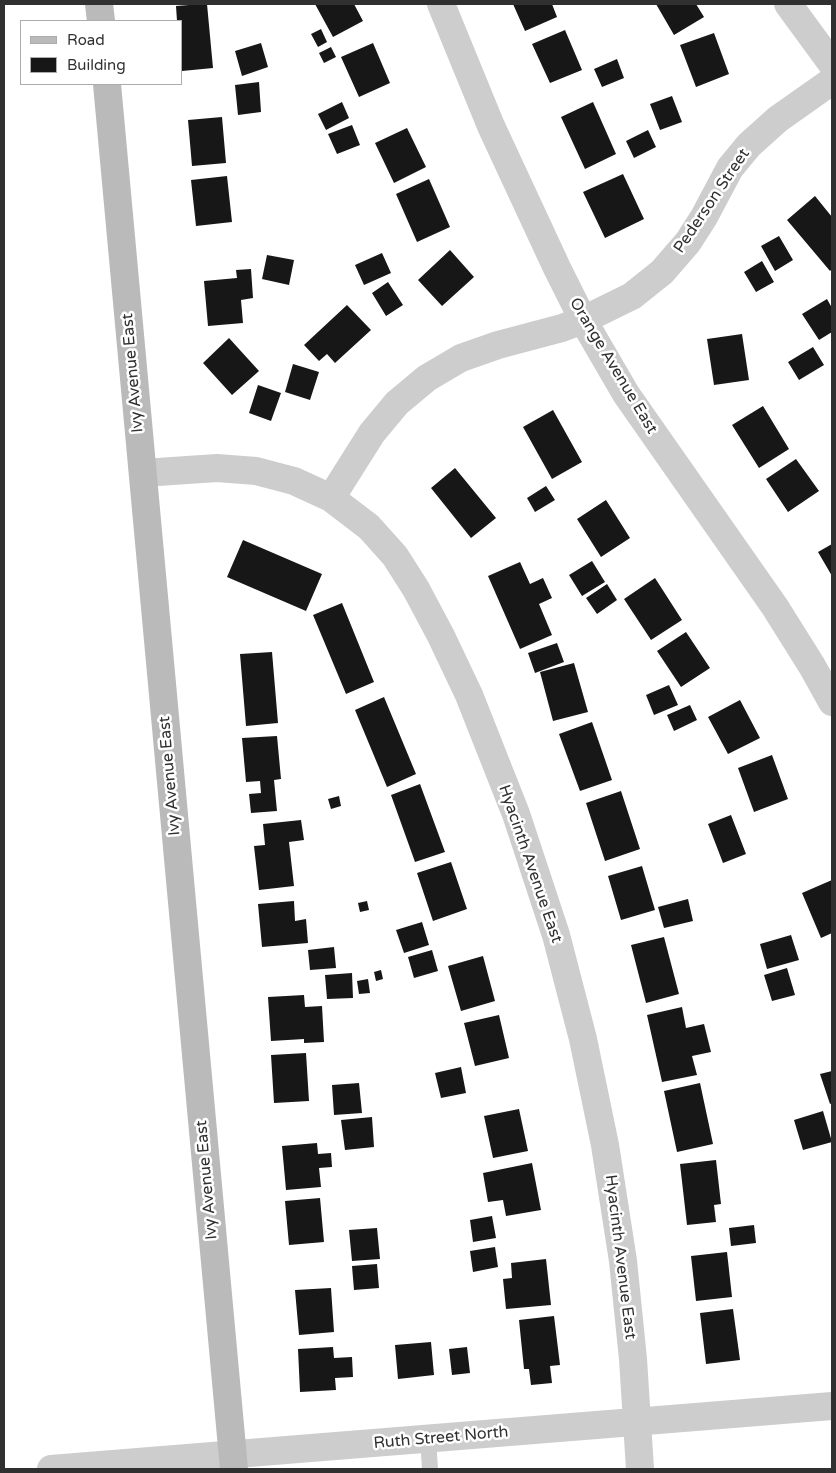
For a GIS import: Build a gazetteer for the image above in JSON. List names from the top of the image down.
{
  "streets": {
    "street": [
      "Pederson Street",
      "Orange Avenue East",
      "Ivy Avenue East",
      "Hyacinth Avenue East",
      "Ruth Street North"
    ]
  },
  "crossings": [
    ["Pederson Street", "Orange Avenue East"],
    ["Pederson Street", "Hyacinth Avenue East"],
    ["Ivy Avenue East", "Hyacinth Avenue East"],
    ["Ivy Avenue East", "Ruth Street North"],
    ["Hyacinth Avenue East", "Ruth Street North"]
  ],
  "legend": ["Road", "Building"]
}
